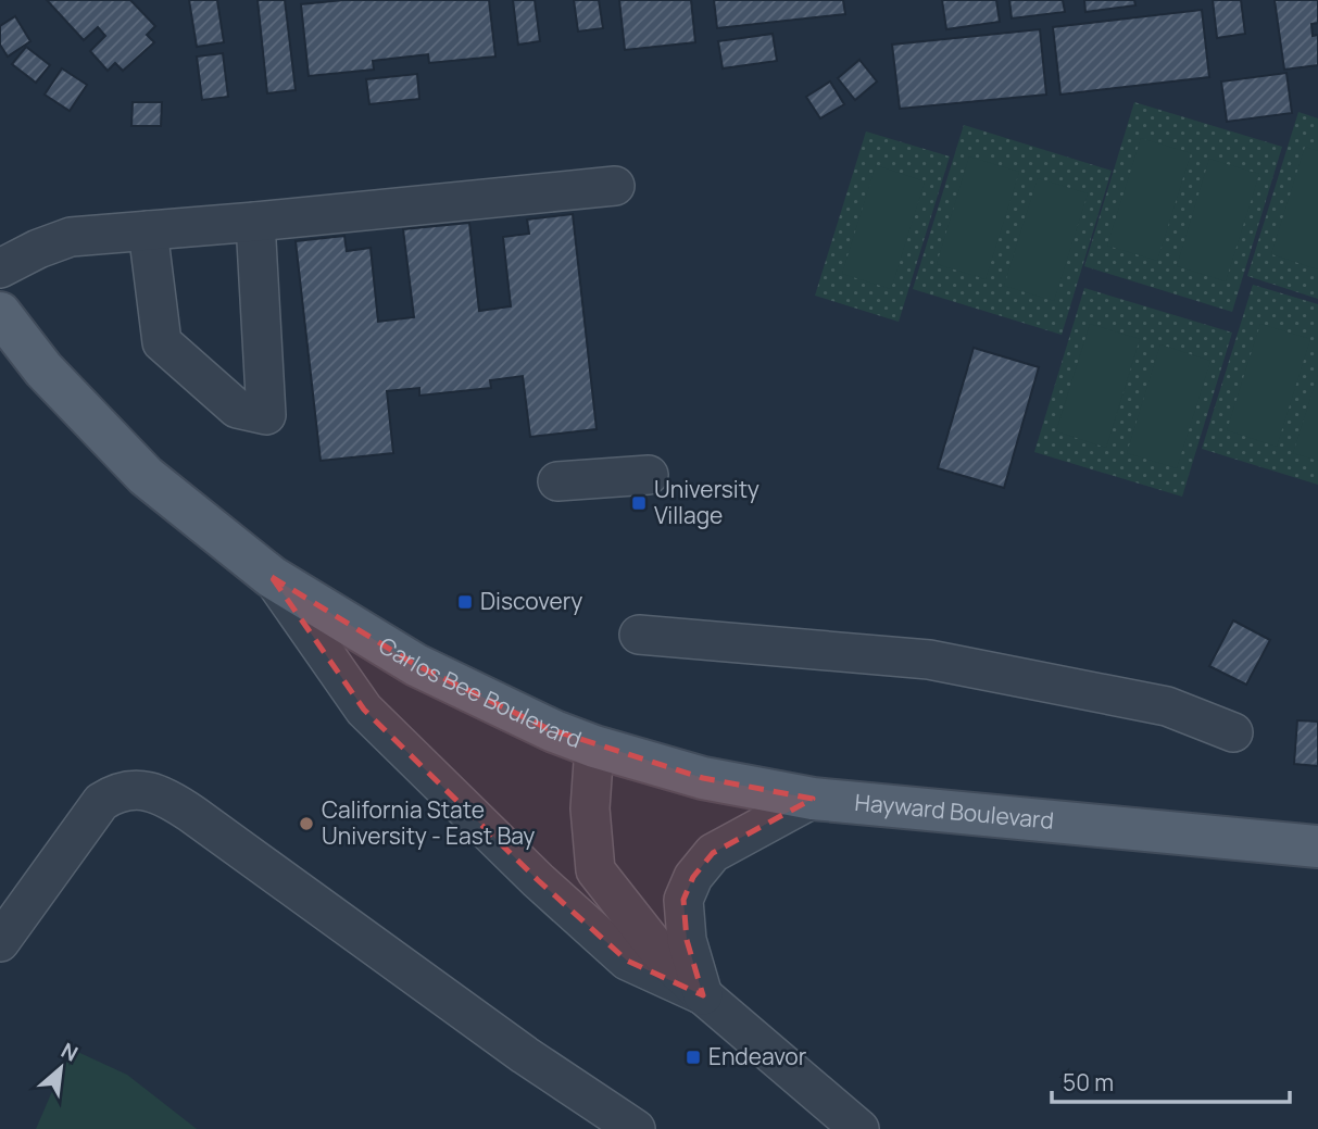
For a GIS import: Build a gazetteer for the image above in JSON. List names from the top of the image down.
{
  "streets": {
    "main road": ["Carlos Bee Boulevard", "Hayward Boulevard"]
  },
  "crossings": [
    ["Carlos Bee Boulevard", "Hayward Boulevard"]
  ],
  "places": {
    "transit": ["University Village", "Discovery", "Endeavor"],
    "other": ["California State University - East Bay"]
  },
  "scale_bar": "50 m",
  "north": "top right"
}
